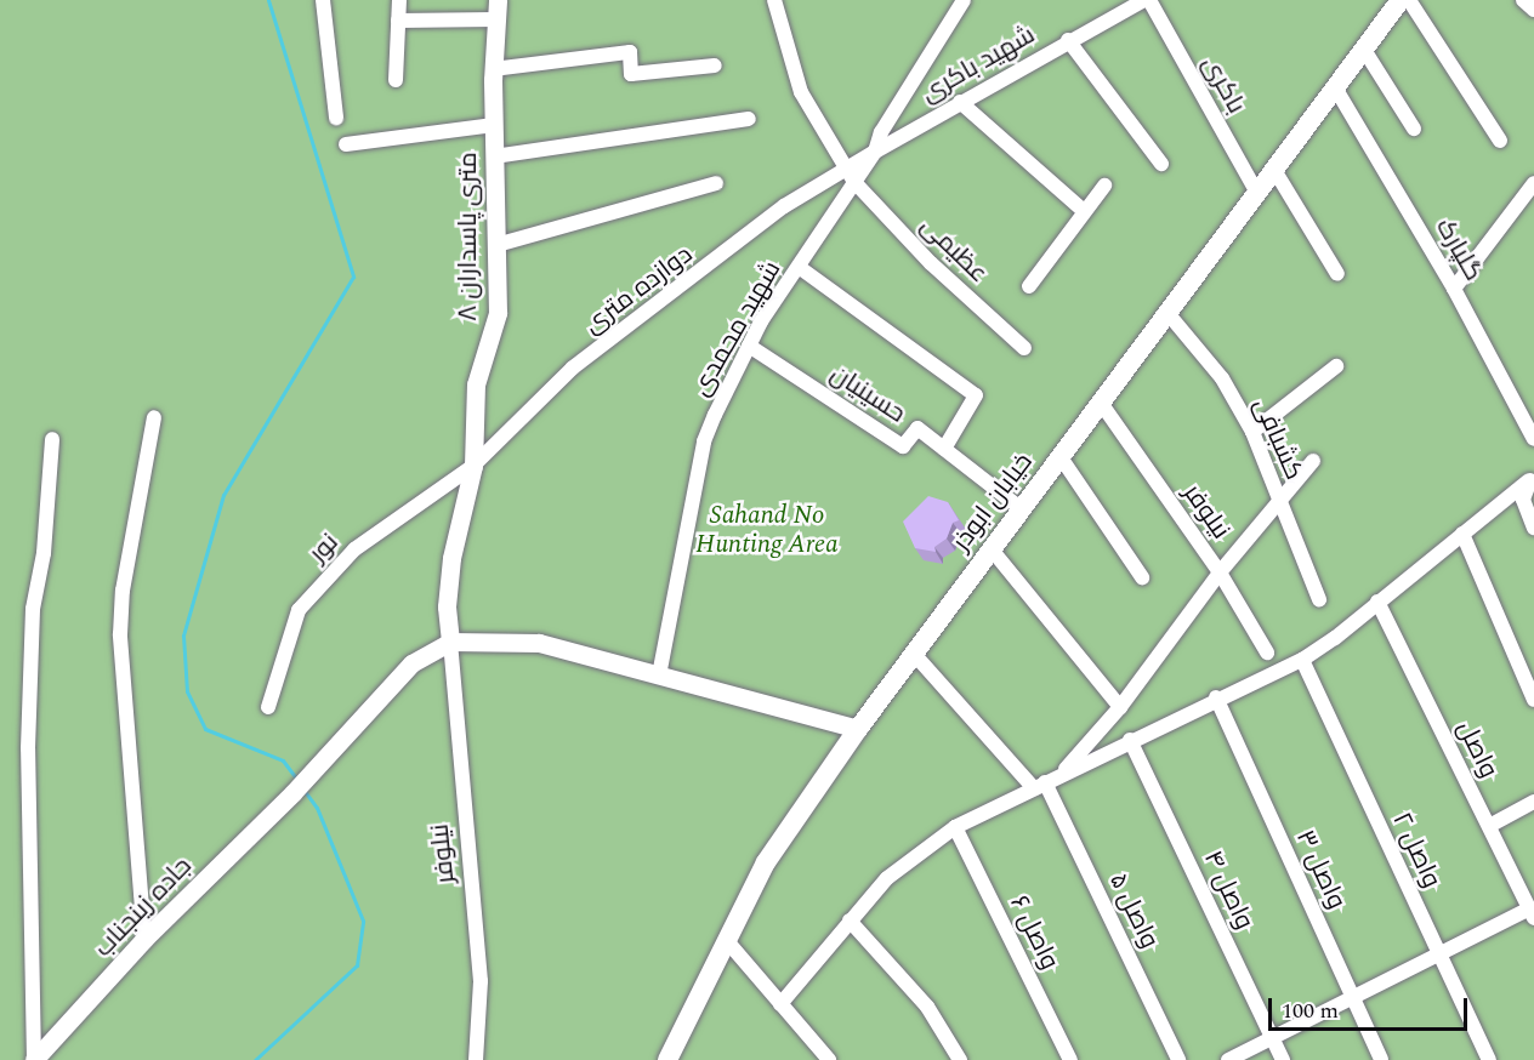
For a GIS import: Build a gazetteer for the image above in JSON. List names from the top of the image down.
{
  "streets": {
    "main road": ["خیابان ابوذر"],
    "street": [
      "شهید باکری",
      "باکری",
      "۸ متری پاسداران",
      "عظیمی",
      "گلپارک",
      "دوازده متری",
      "شهید محمدی",
      "حسینیان",
      "کشبافی",
      "نیلوفر",
      "نور",
      "واصل",
      "واصل ۲",
      "واصل ۳",
      "واصل ۴",
      "جاده زینجناب",
      "واصل ۵",
      "واصل ۶"
    ]
  },
  "crossings": [
    ["شهید باکری", "باکری"],
    ["شهید باکری", "عظیمی"],
    ["شهید باکری", "دوازده متری"],
    ["شهید باکری", "شهید محمدی"],
    ["باکری", "خیابان ابوذر"],
    ["۸ متری پاسداران", "دوازده متری"],
    ["۸ متری پاسداران", "نیلوفر"],
    ["۸ متری پاسداران", "نور"],
    ["۸ متری پاسداران", "جاده زینجناب"],
    ["عظیمی", "دوازده متری"],
    ["عظیمی", "شهید محمدی"],
    ["گلپارک", "خیابان ابوذر"],
    ["دوازده متری", "نور"],
    ["شهید محمدی", "حسینیان"],
    ["حسینیان", "خیابان ابوذر"],
    ["کشبافی", "خیابان ابوذر"],
    ["خیابان ابوذر", "نیلوفر"],
    ["خیابان ابوذر", "واصل ۵"],
    ["نیلوفر", "جاده زینجناب"]
  ],
  "parks": ["Sahand No Hunting Area"],
  "scale_bar": "100 m"
}
